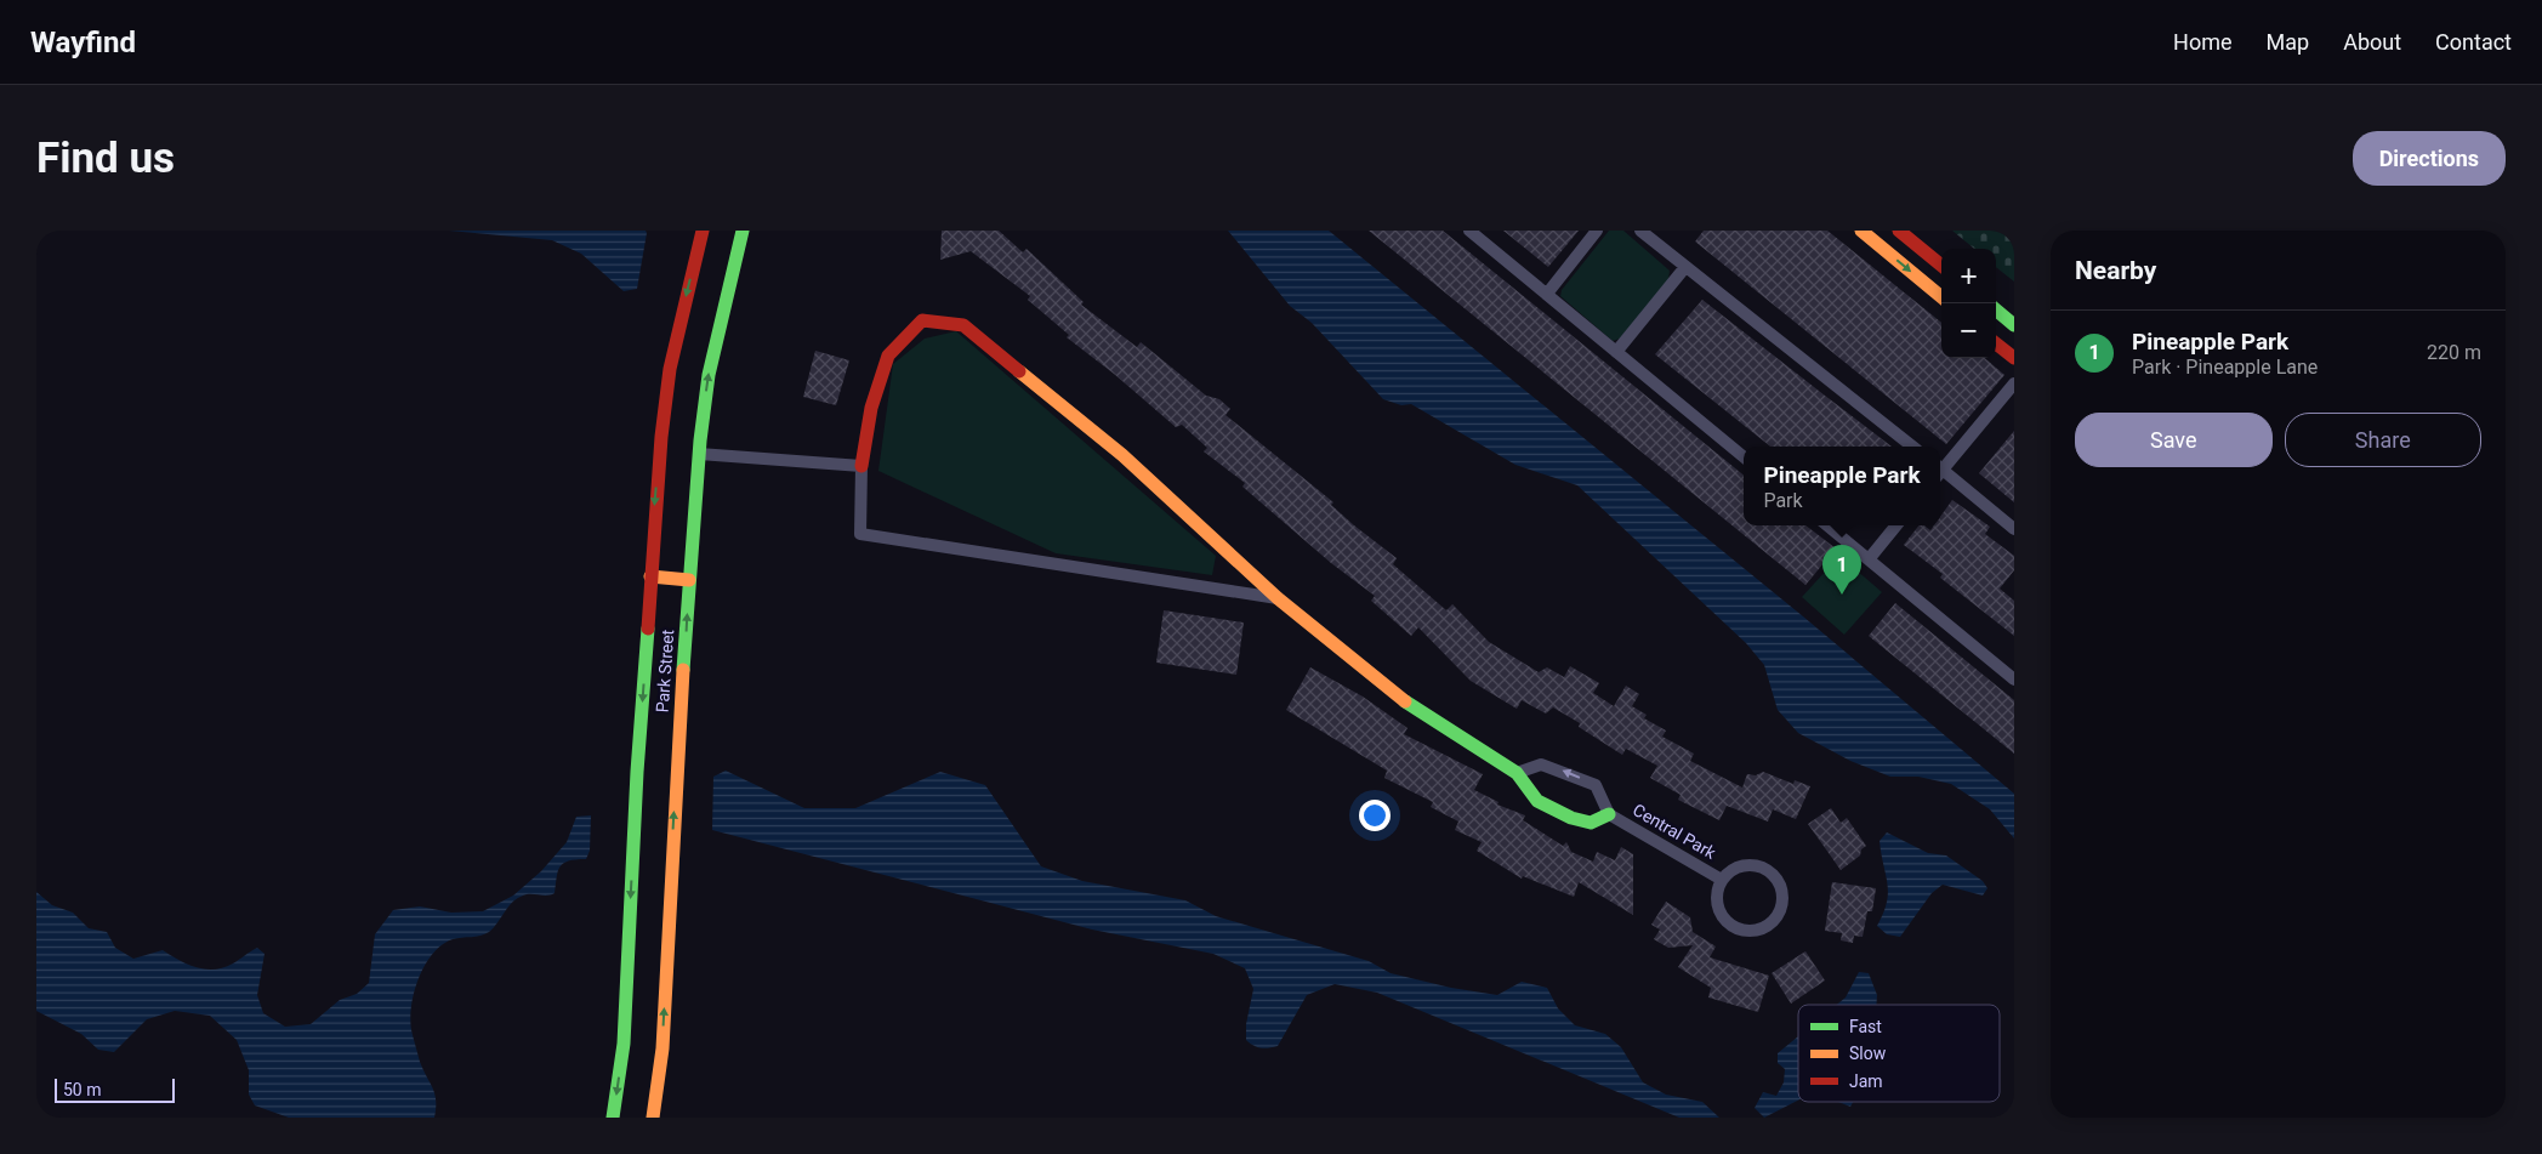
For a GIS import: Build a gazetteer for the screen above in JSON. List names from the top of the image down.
{
  "streets": {
    "street": ["Park Street", "Central Park"]
  },
  "legend": ["Fast", "Slow", "Jam"],
  "scale_bar": "50 m",
  "page": {
    "header": "Wayfind",
    "nav": [
      "Home",
      "Map",
      "About",
      "Contact"
    ],
    "buttons": [
      "Directions",
      ["Save", "Share"]
    ],
    "title": "Find us",
    "heading": "Nearby",
    "map_buttons": ["+", "−"],
    "list": [
      {
        "mark": "1",
        "name": "Pineapple Park",
        "note": "Park · Pineapple Lane",
        "value": "220 m"
      }
    ],
    "popup": ["Pineapple Park", "Park"],
    "pins": "1",
    "scale": "50 m"
  }
}
